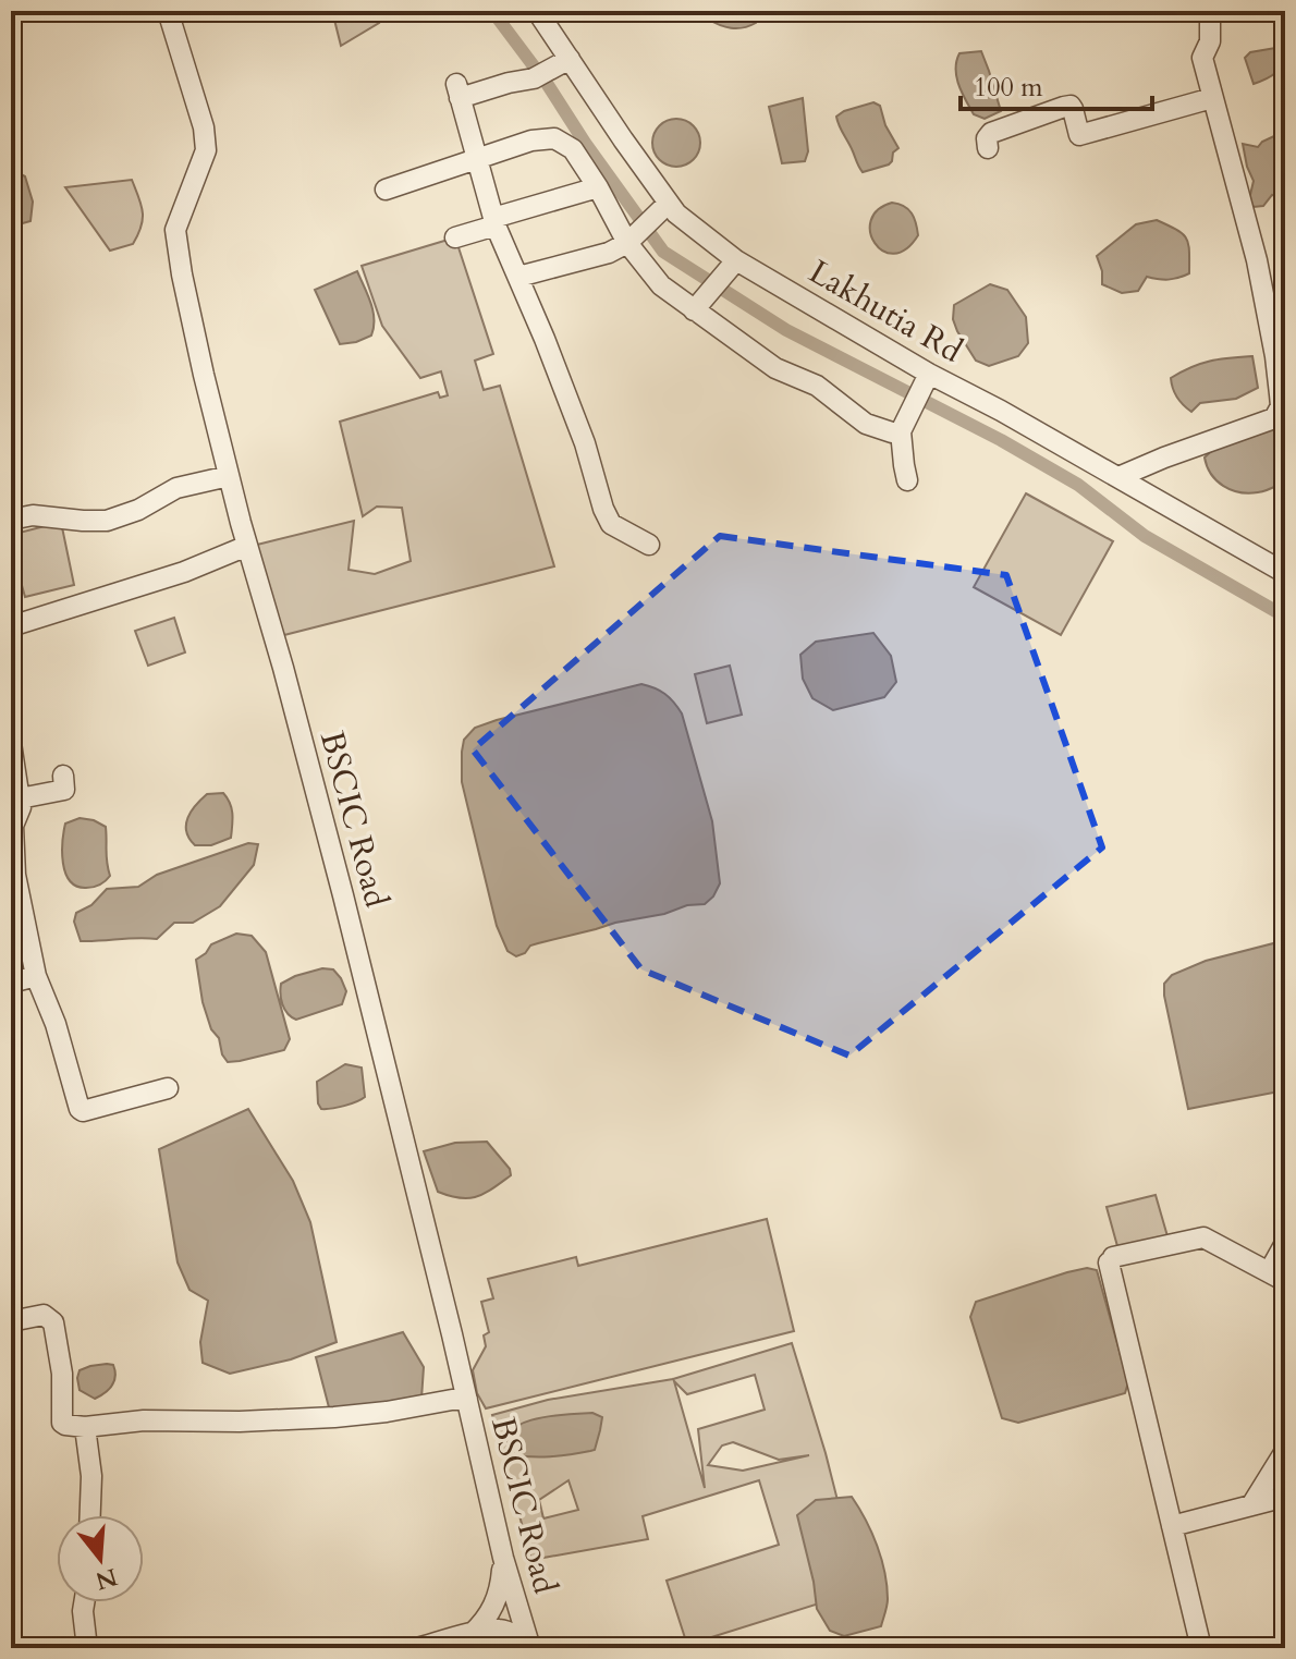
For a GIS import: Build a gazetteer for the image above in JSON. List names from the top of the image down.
{
  "streets": {
    "street": ["Lakhutia Rd", "BSCIC Road"]
  },
  "scale_bar": "100 m",
  "north": "bottom"
}
